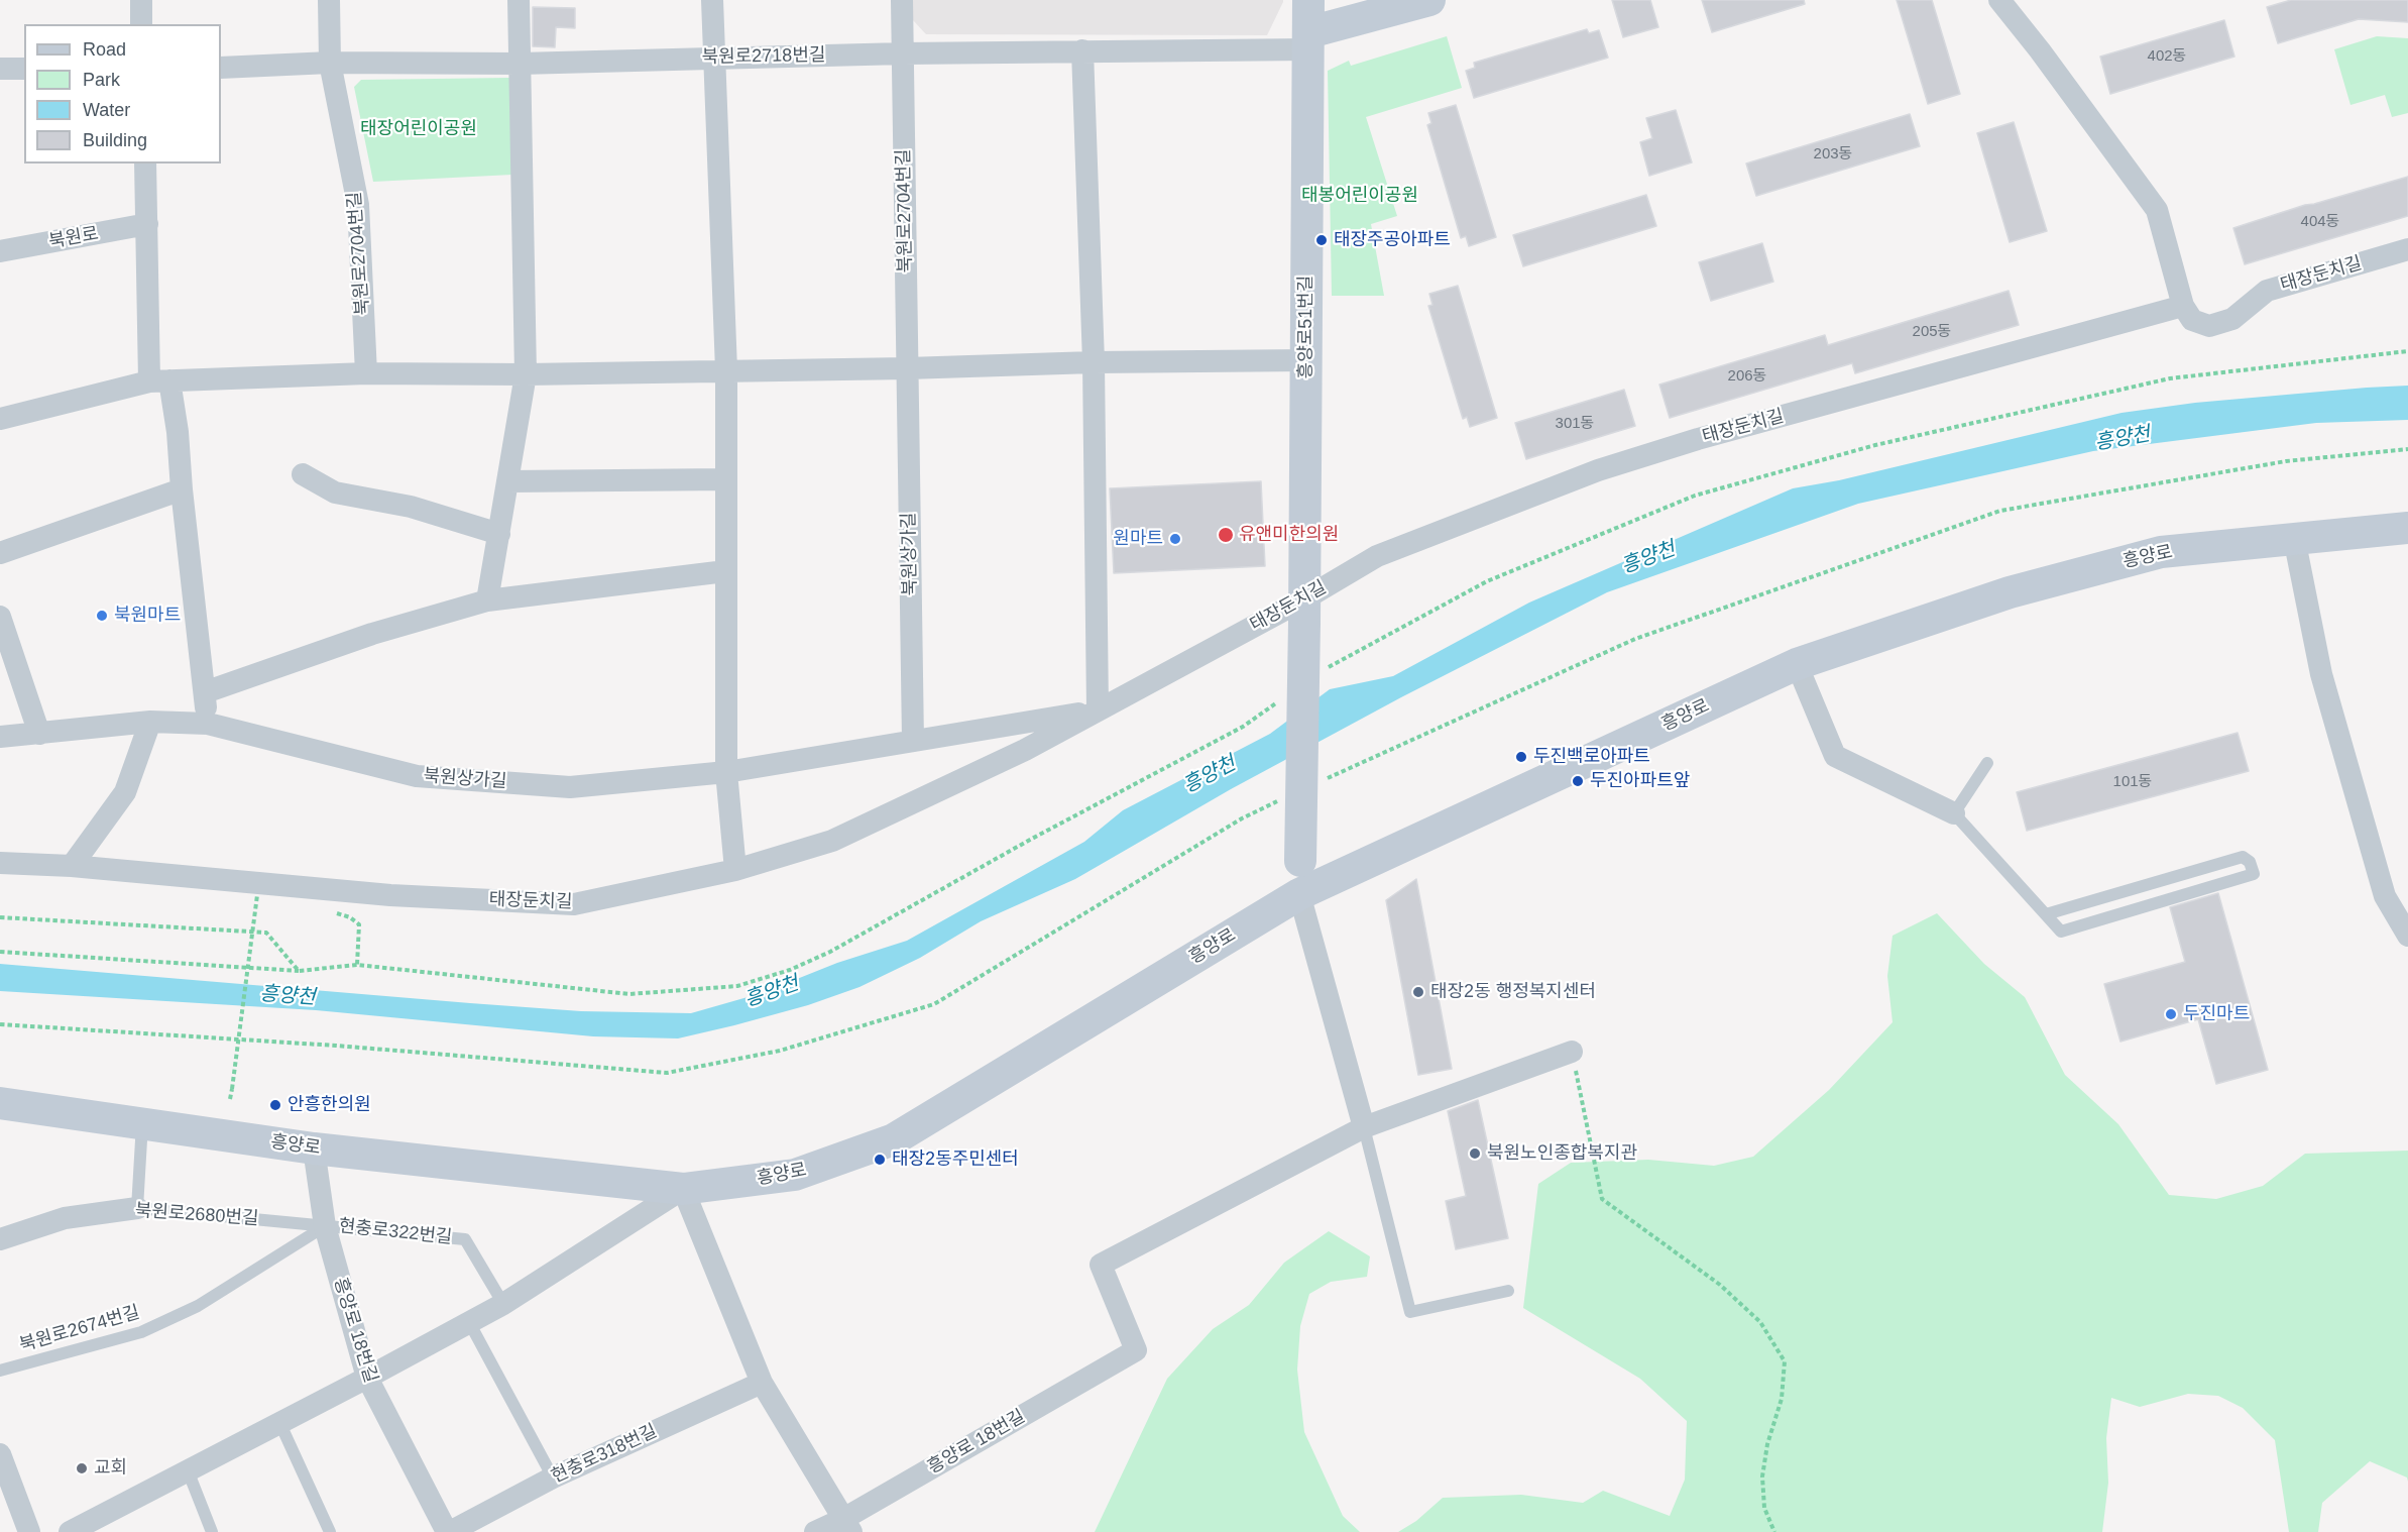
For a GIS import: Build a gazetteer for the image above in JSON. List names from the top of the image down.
{
  "streets": {
    "street": [
      "북원로2718번길",
      "북원로2704번길",
      "북원로",
      "태장둔치길",
      "흥양로51번길",
      "북원상가길",
      "흥양로",
      "북원로2680번길",
      "흥양로 18번길",
      "현충로318번길"
    ],
    "lane": ["현충로322번길", "북원로2674번길"]
  },
  "crossings": [
    ["북원로2718번길", "북원로2704번길"],
    ["북원로2718번길", "흥양로51번길"],
    ["북원로2704번길", "북원상가길"],
    ["태장둔치길", "흥양로51번길"],
    ["태장둔치길", "북원상가길"],
    ["흥양로51번길", "흥양로"],
    ["흥양로", "흥양로 18번길"],
    ["북원로2680번길", "현충로322번길"],
    ["북원로2680번길", "북원로2674번길"],
    ["북원로2680번길", "흥양로 18번길"],
    ["현충로322번길", "북원로2674번길"],
    ["현충로322번길", "흥양로 18번길"],
    ["북원로2674번길", "흥양로 18번길"],
    ["흥양로 18번길", "현충로318번길"]
  ],
  "water": ["흥양천"],
  "parks": ["태장어린이공원", "태봉어린이공원"],
  "places": [
    "태장주공아파트",
    "유앤미한의원",
    "원마트",
    "북원마트",
    "두진백로아파트",
    "두진아파트앞",
    "태장2동 행정복지센터",
    "두진마트",
    "안흥한의원",
    "북원노인종합복지관",
    "태장2동주민센터",
    "교회"
  ],
  "house_numbers": [
    "402동",
    "203동",
    "404동",
    "205동",
    "206동",
    "301동",
    "101동"
  ],
  "legend": [
    "Road",
    "Park",
    "Water",
    "Building"
  ]
}
